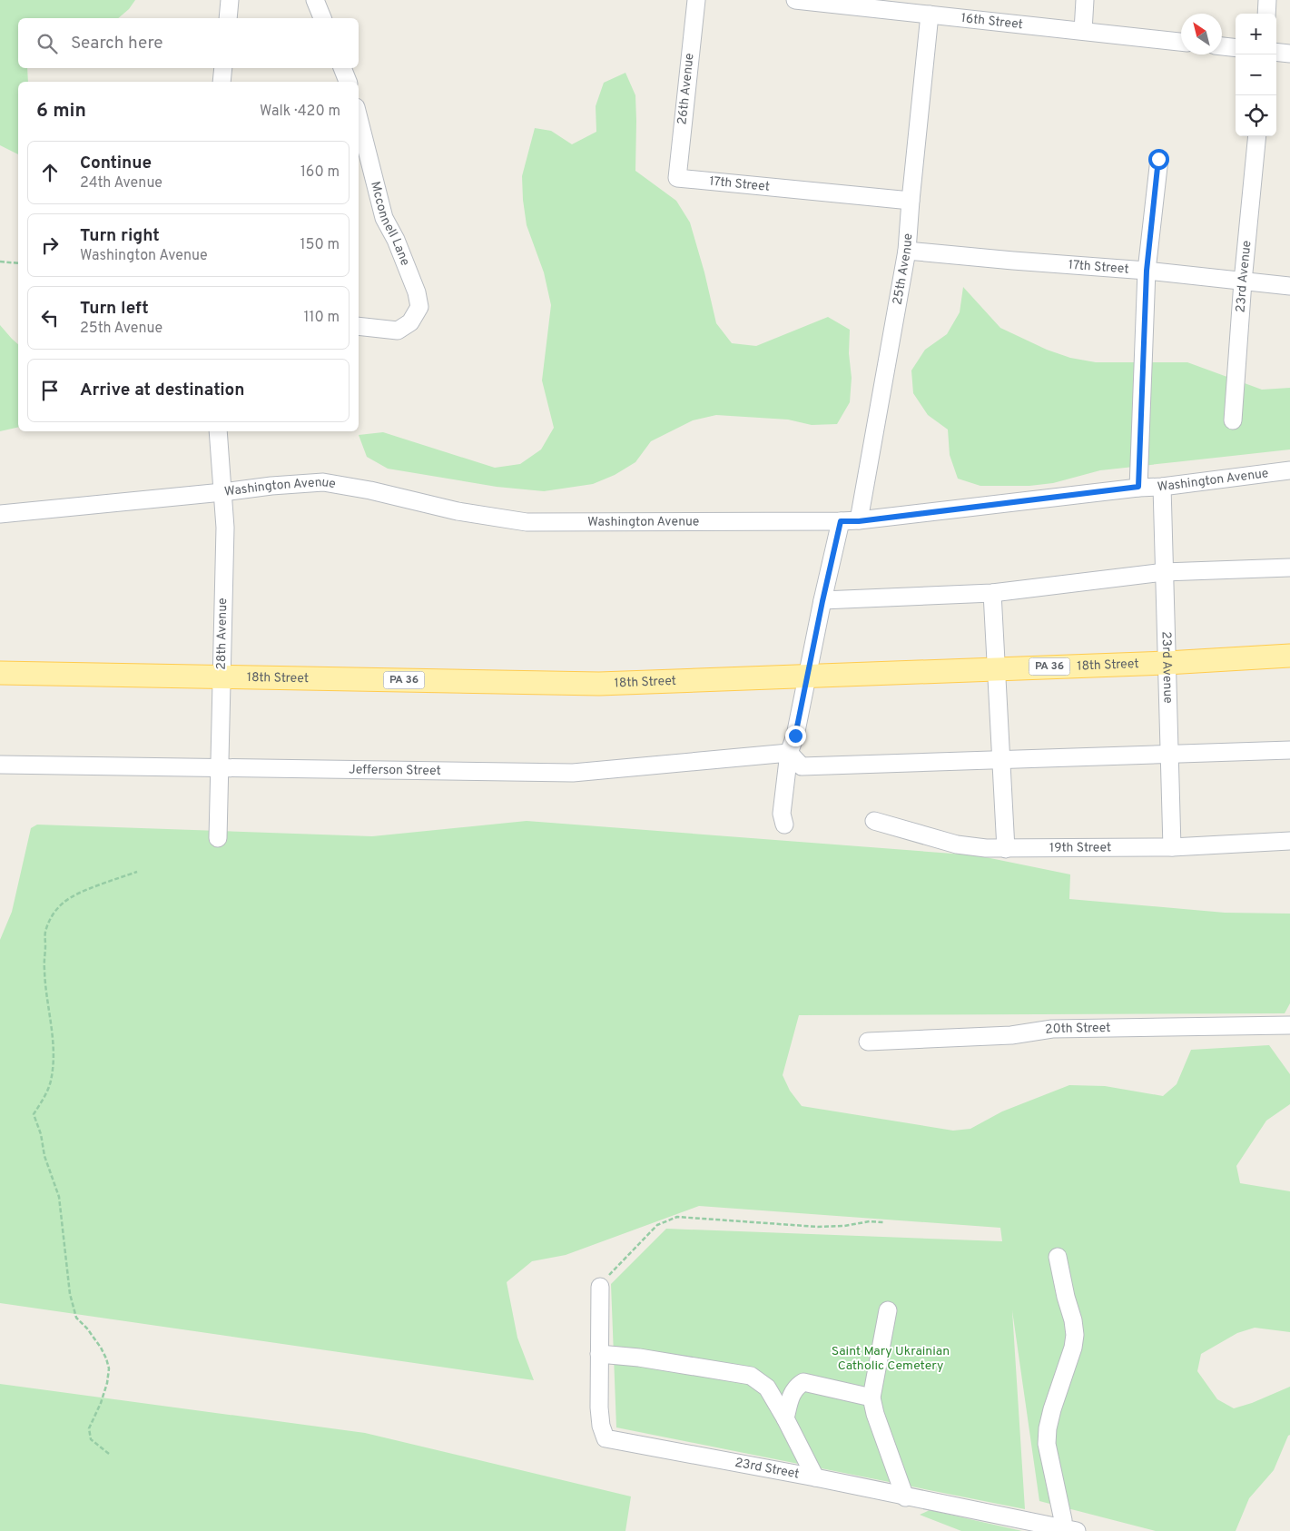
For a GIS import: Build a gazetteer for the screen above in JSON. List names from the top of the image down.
{
  "streets": {
    "main road": ["18th Street", "PA 36"],
    "street": [
      "16th Street",
      "26th Avenue",
      "17th Street",
      "Mcconnell Lane",
      "25th Avenue",
      "23rd Avenue",
      "Washington Avenue",
      "28th Avenue",
      "Jefferson Street",
      "19th Street",
      "20th Street",
      "23rd Street"
    ]
  },
  "crossings": [
    ["16th Street", "25th Avenue"],
    ["26th Avenue", "17th Street"],
    ["17th Street", "25th Avenue"],
    ["17th Street", "23rd Avenue"],
    ["25th Avenue", "Washington Avenue"],
    ["23rd Avenue", "Washington Avenue"],
    ["23rd Avenue", "18th Street"],
    ["23rd Avenue", "19th Street"],
    ["Washington Avenue", "28th Avenue"],
    ["28th Avenue", "18th Street"],
    ["28th Avenue", "Jefferson Street"]
  ],
  "parks": ["Saint Mary Ukrainian Catholic Cemetery"],
  "north": "top left",
  "page": {
    "map_buttons": ["+", "−"],
    "search": "Search here",
    "heading": ["6 min", "Walk · 420 m"],
    "list": [
      ["Continue", "24th Avenue", "160 m"],
      ["Turn right", "Washington Avenue", "150 m"],
      ["Turn left", "25th Avenue", "110 m"],
      "Arrive at destination"
    ]
  }
}
